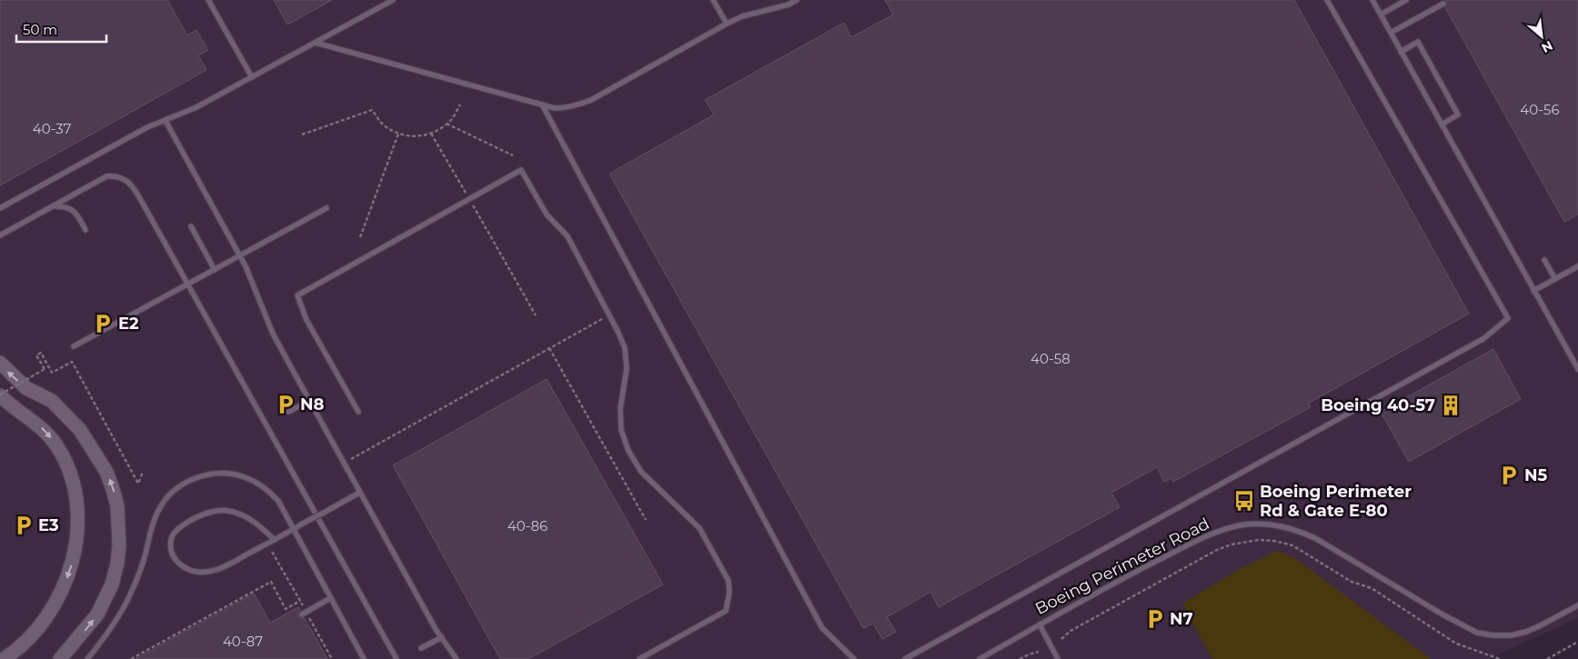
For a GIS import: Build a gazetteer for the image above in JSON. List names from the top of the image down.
{
  "streets": {
    "lane": ["Boeing Perimeter Road"]
  },
  "places": {
    "parking": [
      "E2",
      "N8",
      "N5",
      "E3",
      "N7"
    ],
    "building": ["Boeing 40-57"],
    "bus stop": ["Boeing Perimeter Rd & Gate E-80"]
  },
  "house_numbers": [
    "40-56",
    "40-37",
    "40-58",
    "40-86",
    "40-87"
  ],
  "scale_bar": "50 m",
  "north": "bottom right"
}
